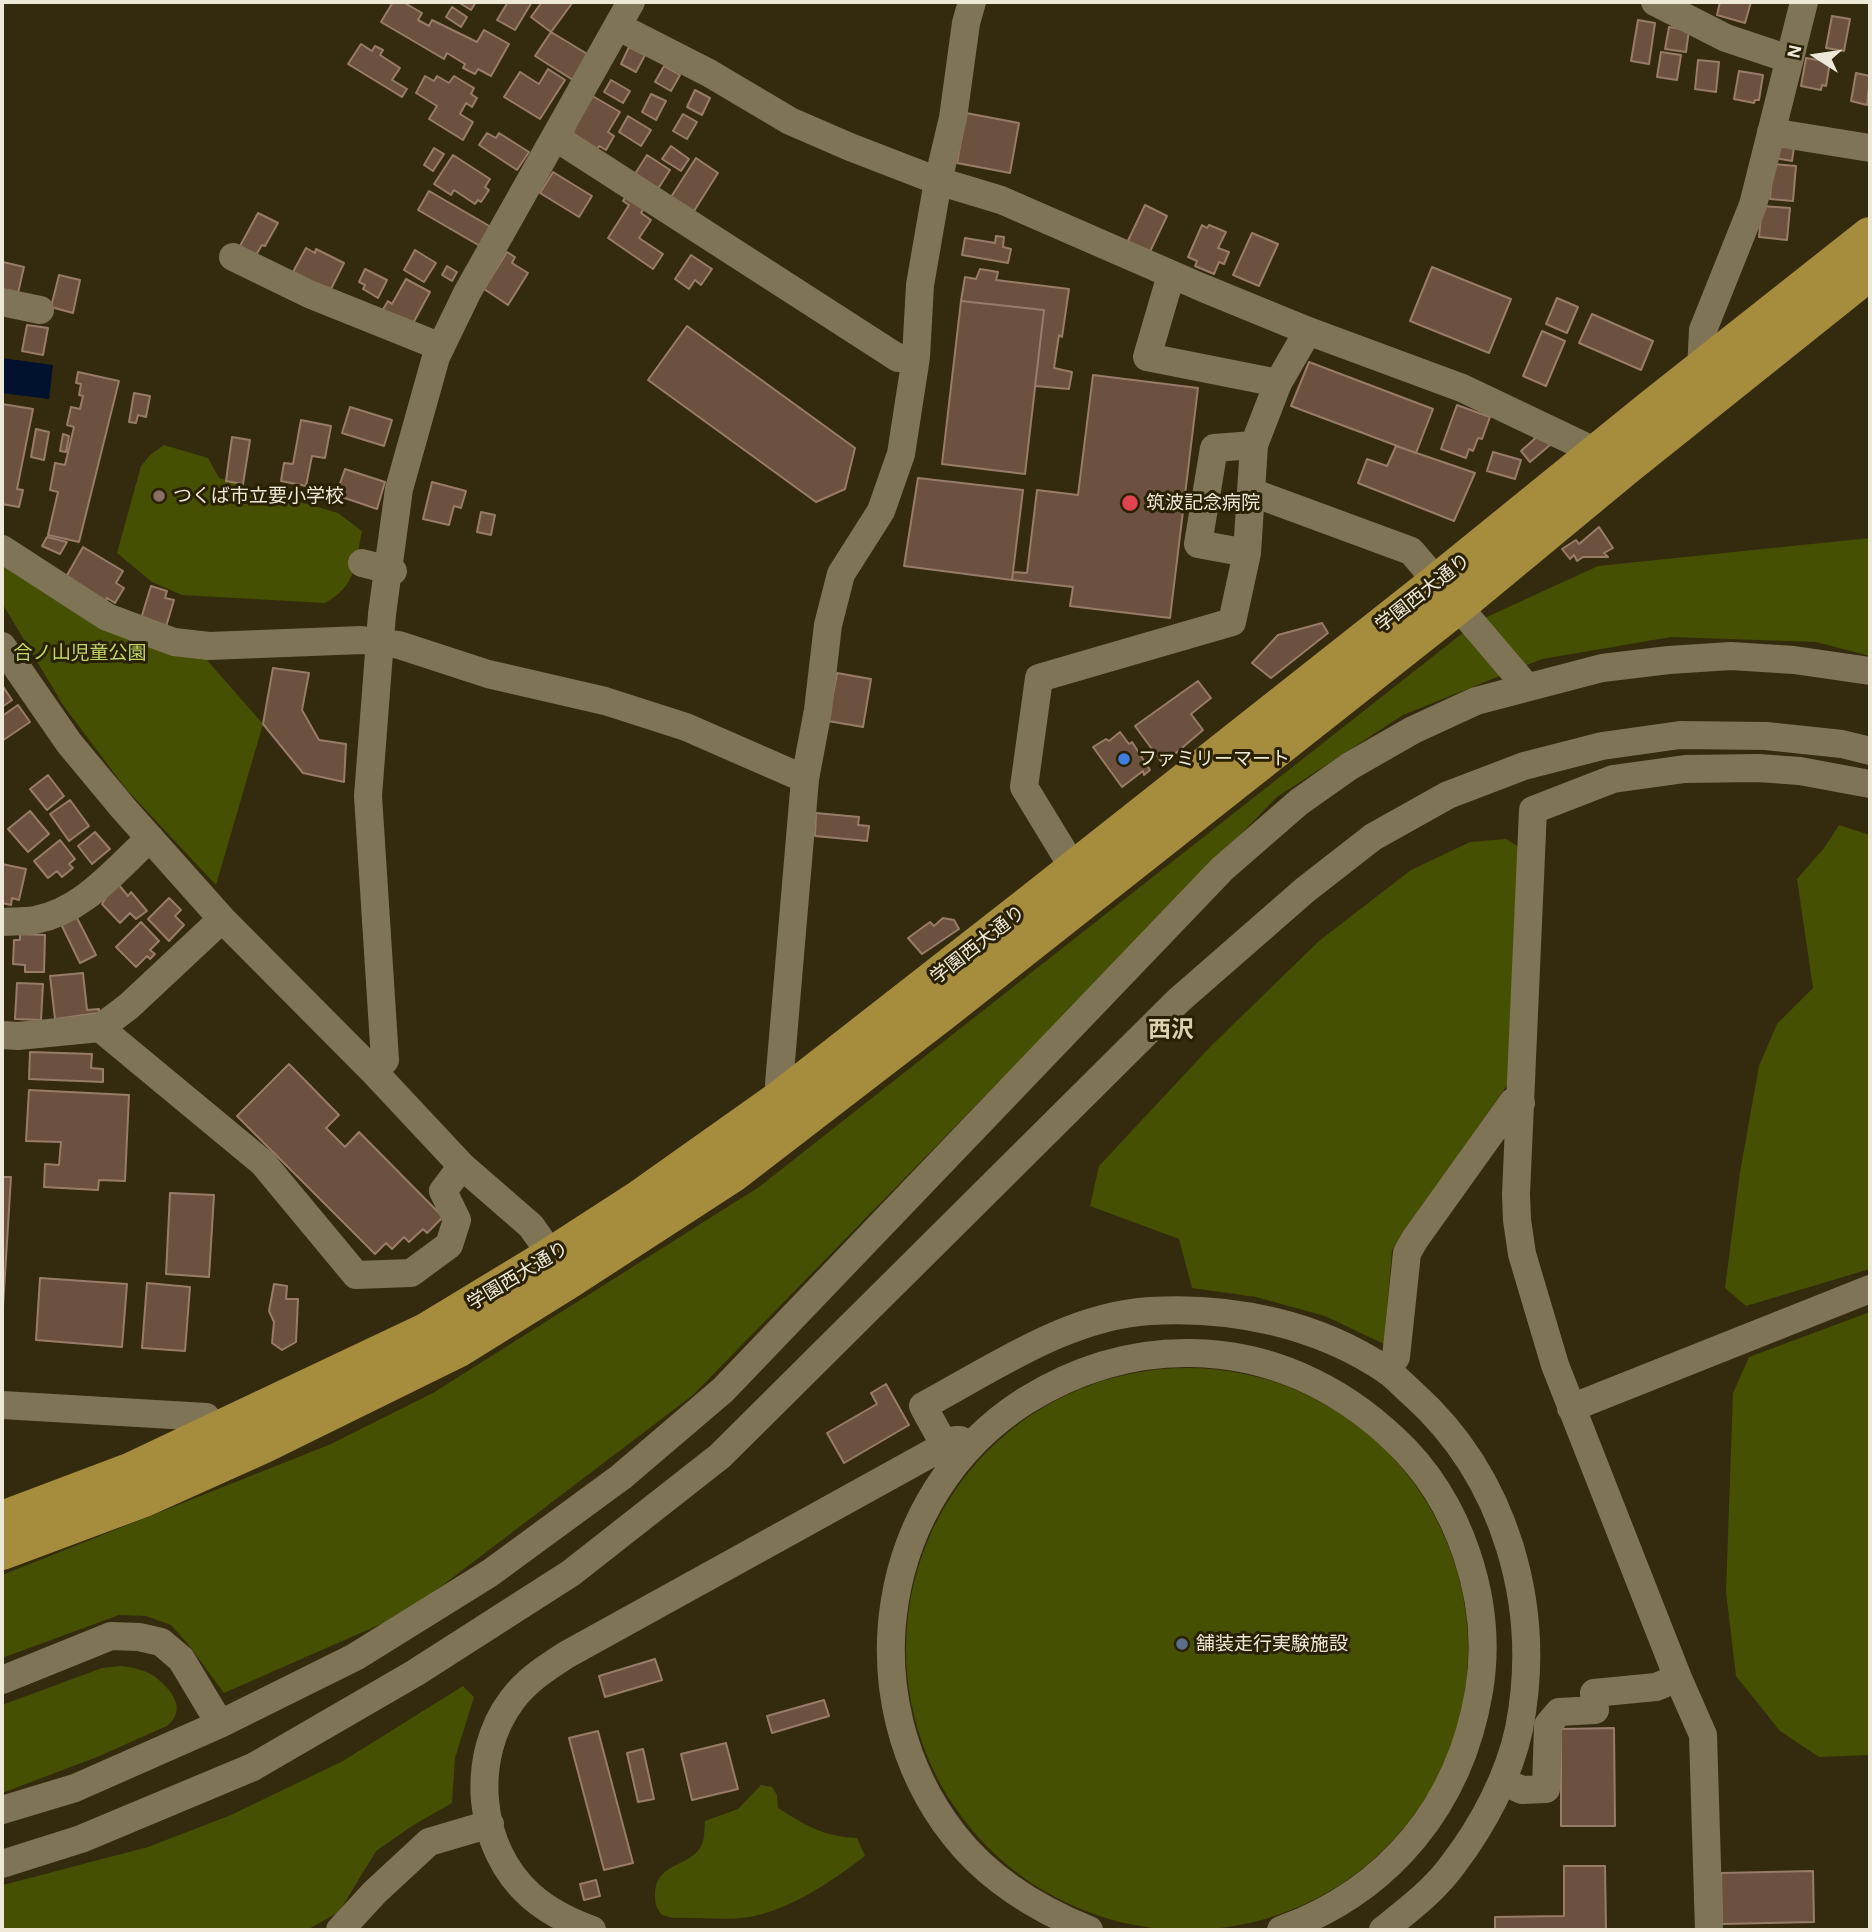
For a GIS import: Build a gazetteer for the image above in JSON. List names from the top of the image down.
{
  "streets": {
    "highway": ["学園西大通り"]
  },
  "districts": ["西沢"],
  "parks": ["合ノ山児童公園"],
  "places": [
    "つくば市立要小学校",
    "筑波記念病院",
    "ファミリーマート",
    "舗装走行実験施設"
  ],
  "north": "left"
}
